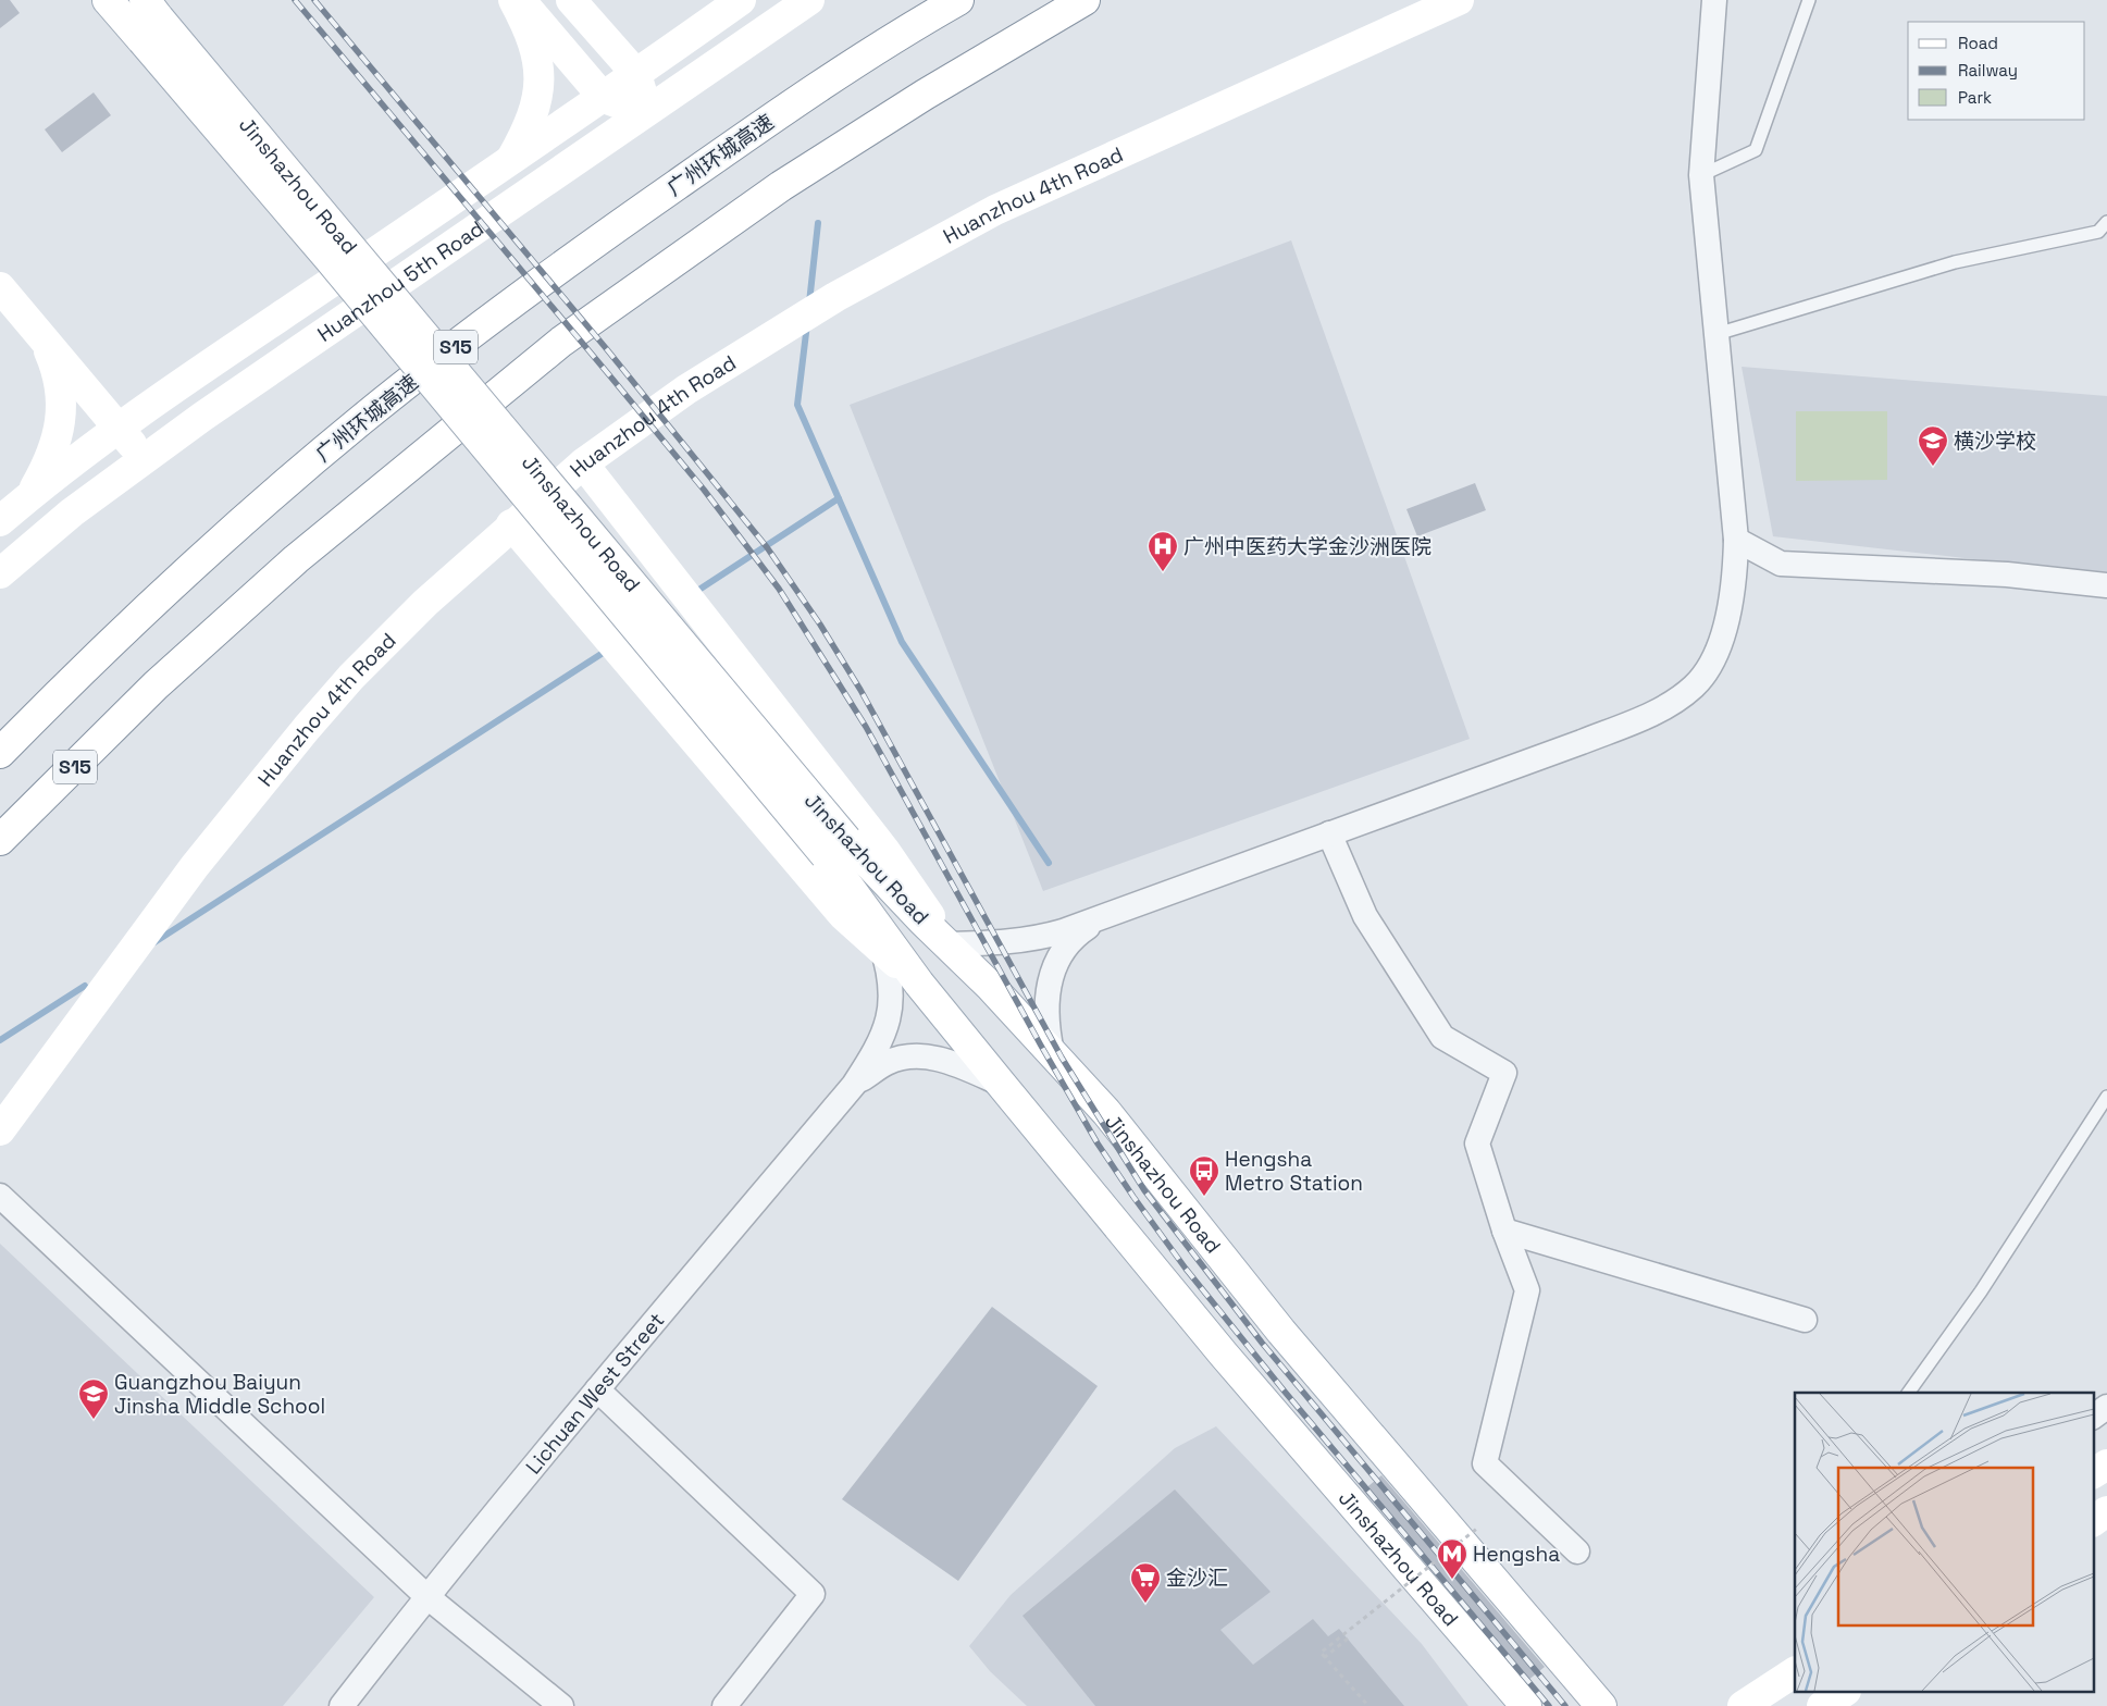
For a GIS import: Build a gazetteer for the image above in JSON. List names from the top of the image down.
{
  "streets": {
    "main road": [
      "广州环城高速",
      "Jinshazhou Road",
      "Huanzhou 4th Road",
      "Huanzhou 5th Road",
      "S15"
    ],
    "street": ["Lichuan West Street"]
  },
  "places": {
    "school or university": ["横沙学校", "Guangzhou Baiyun Jinsha Middle School"],
    "hospital": ["广州中医药大学金沙洲医院"],
    "bus stop": ["Hengsha Metro Station"],
    "metro station": ["Hengsha"],
    "supermarket": ["金沙汇"]
  },
  "legend": ["Road", "Railway", "Park"]
}
